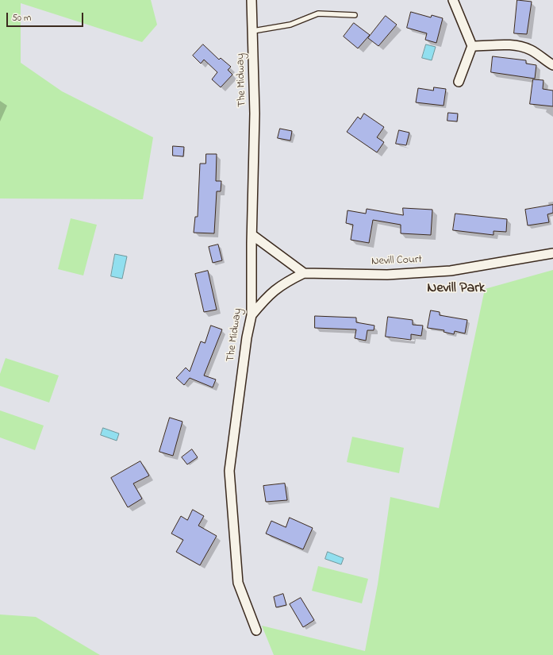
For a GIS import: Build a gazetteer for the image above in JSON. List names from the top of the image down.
{
  "streets": {
    "street": ["The Midway", "Nevill Court"]
  },
  "districts": ["Nevill Park"],
  "scale_bar": "50 m"
}
